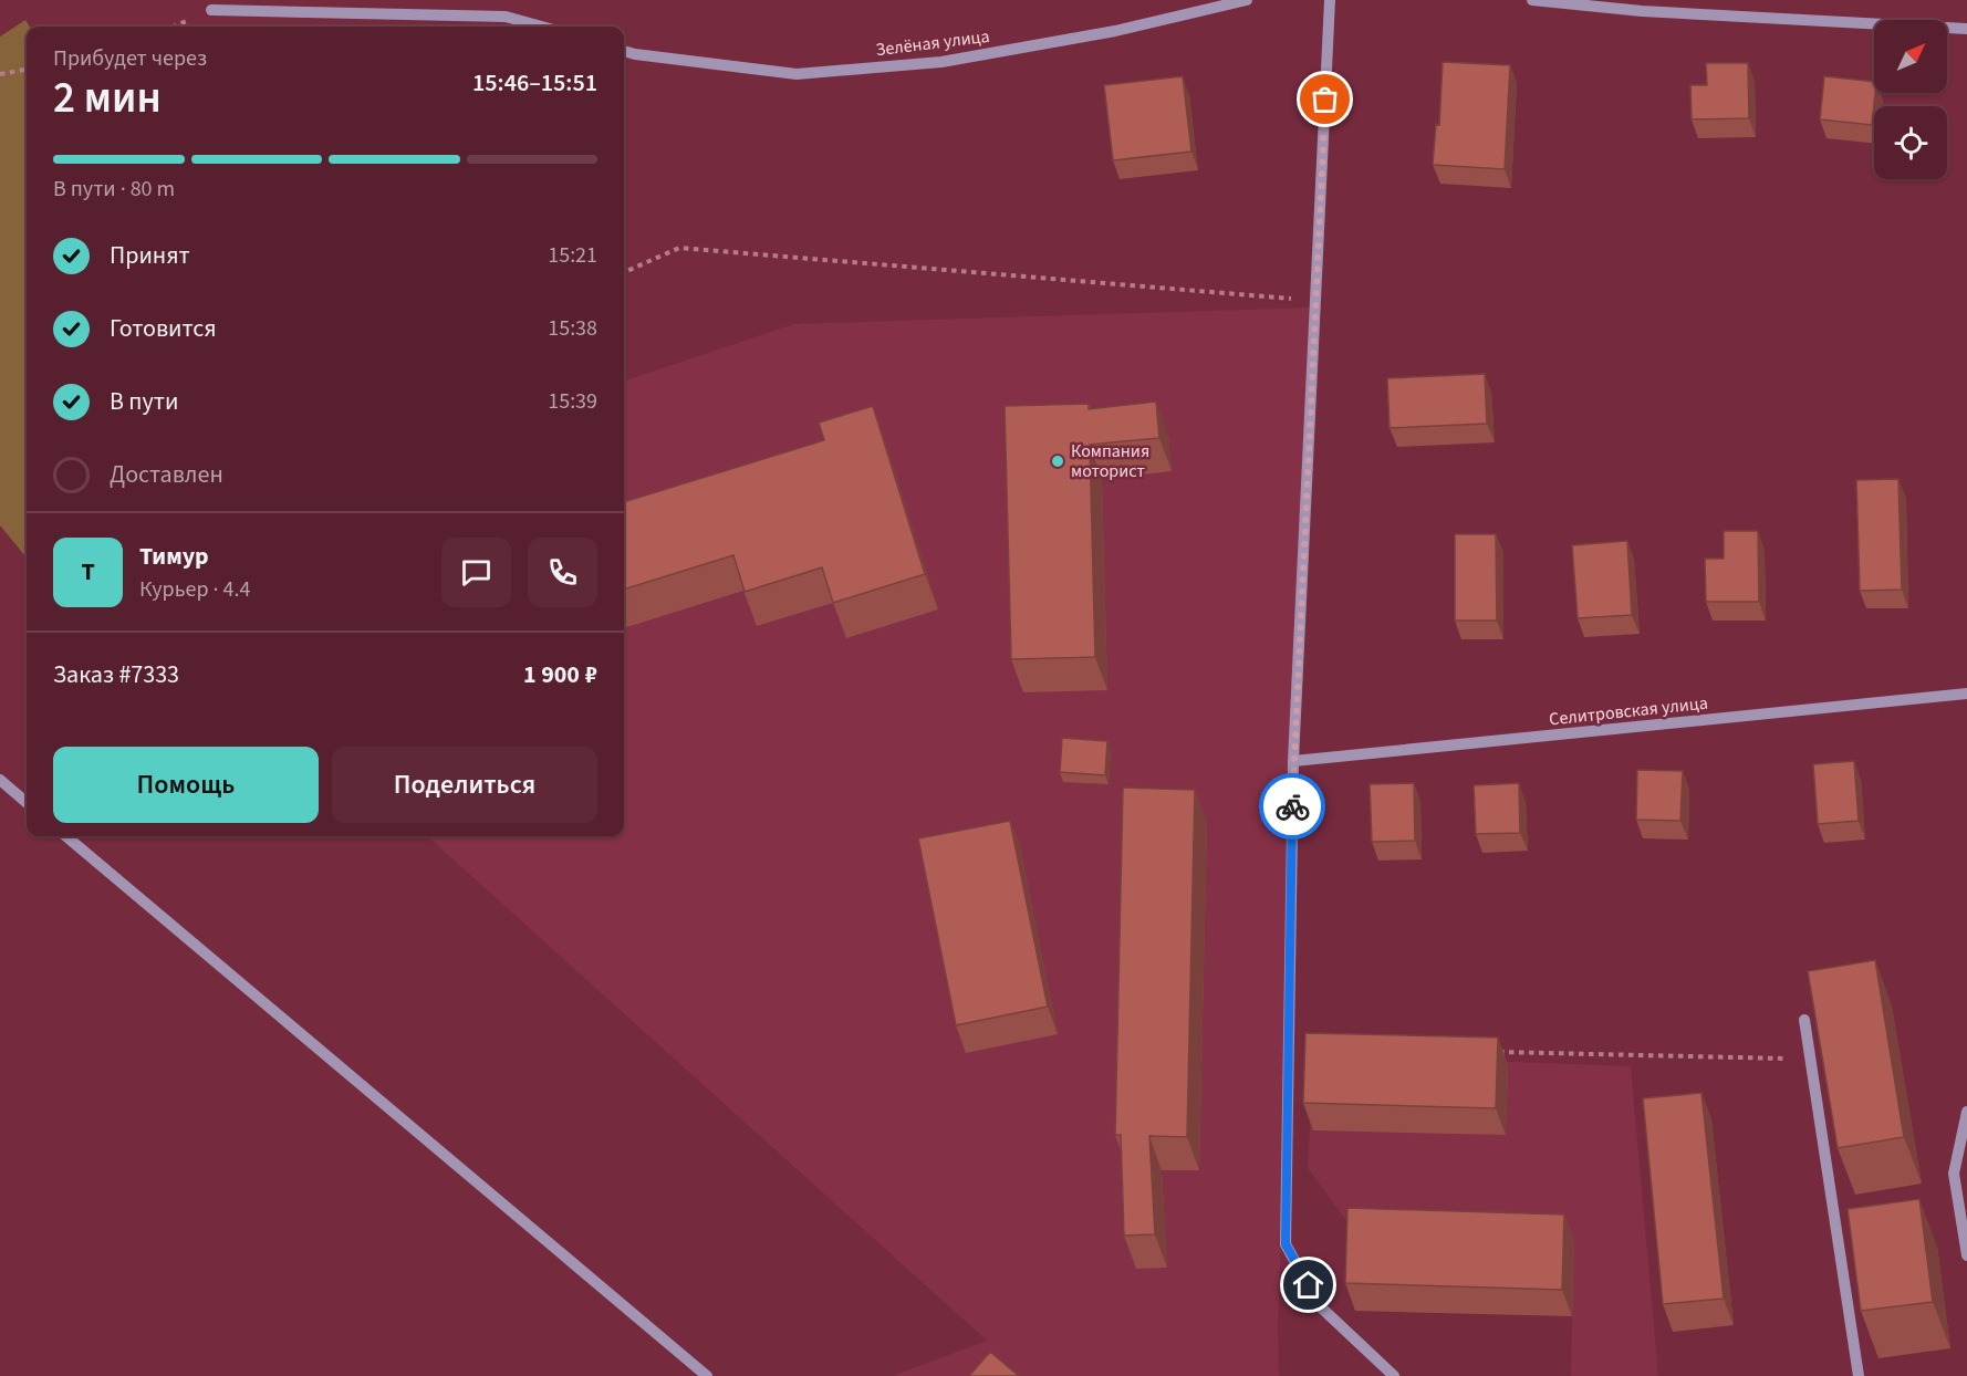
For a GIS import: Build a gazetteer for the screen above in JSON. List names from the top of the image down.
{
  "streets": {
    "street": ["Зелёная улица", "Селитровская улица"]
  },
  "places": ["Компания моторист"],
  "north": "top right",
  "page": {
    "heading": ["2 мин", "Прибудет через", "15:46–15:51"],
    "panel": [
      "Тимур",
      "Курьер · 4.4",
      "Заказ #7333",
      "1 900 ₽"
    ],
    "bar": "В пути · 80 m",
    "list": [
      ["Принят", "15:21"],
      ["Готовится", "15:38"],
      ["В пути", "15:39"],
      "Доставлен"
    ],
    "round": "Т",
    "buttons": ["Помощь", "Поделиться"]
  }
}
